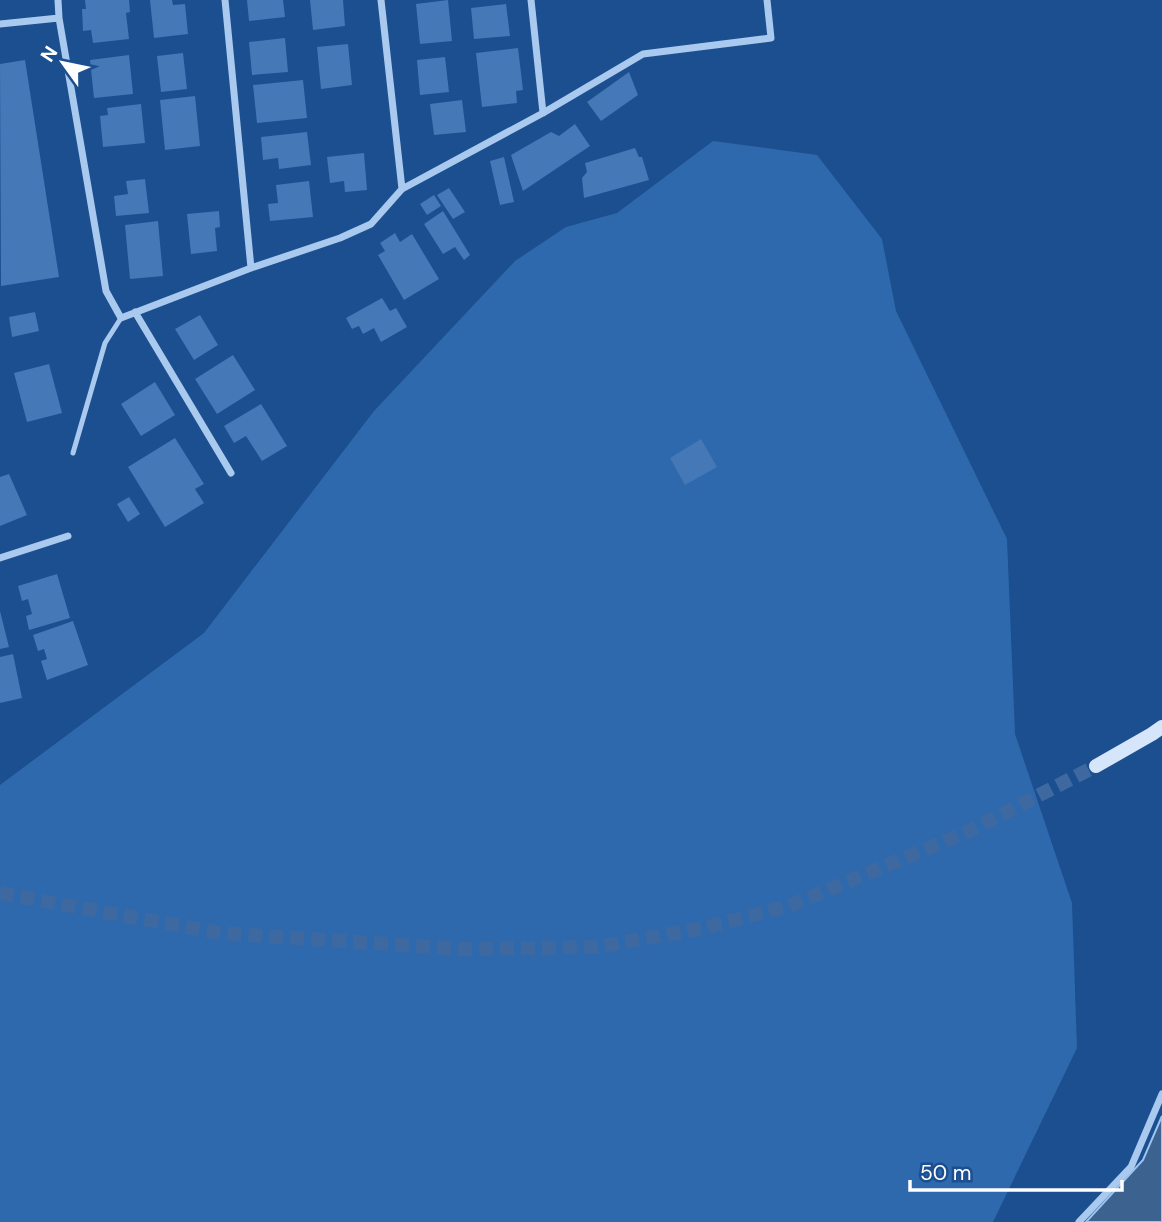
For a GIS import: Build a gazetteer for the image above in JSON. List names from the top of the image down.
{
  "scale_bar": "50 m",
  "north": "top left"
}
